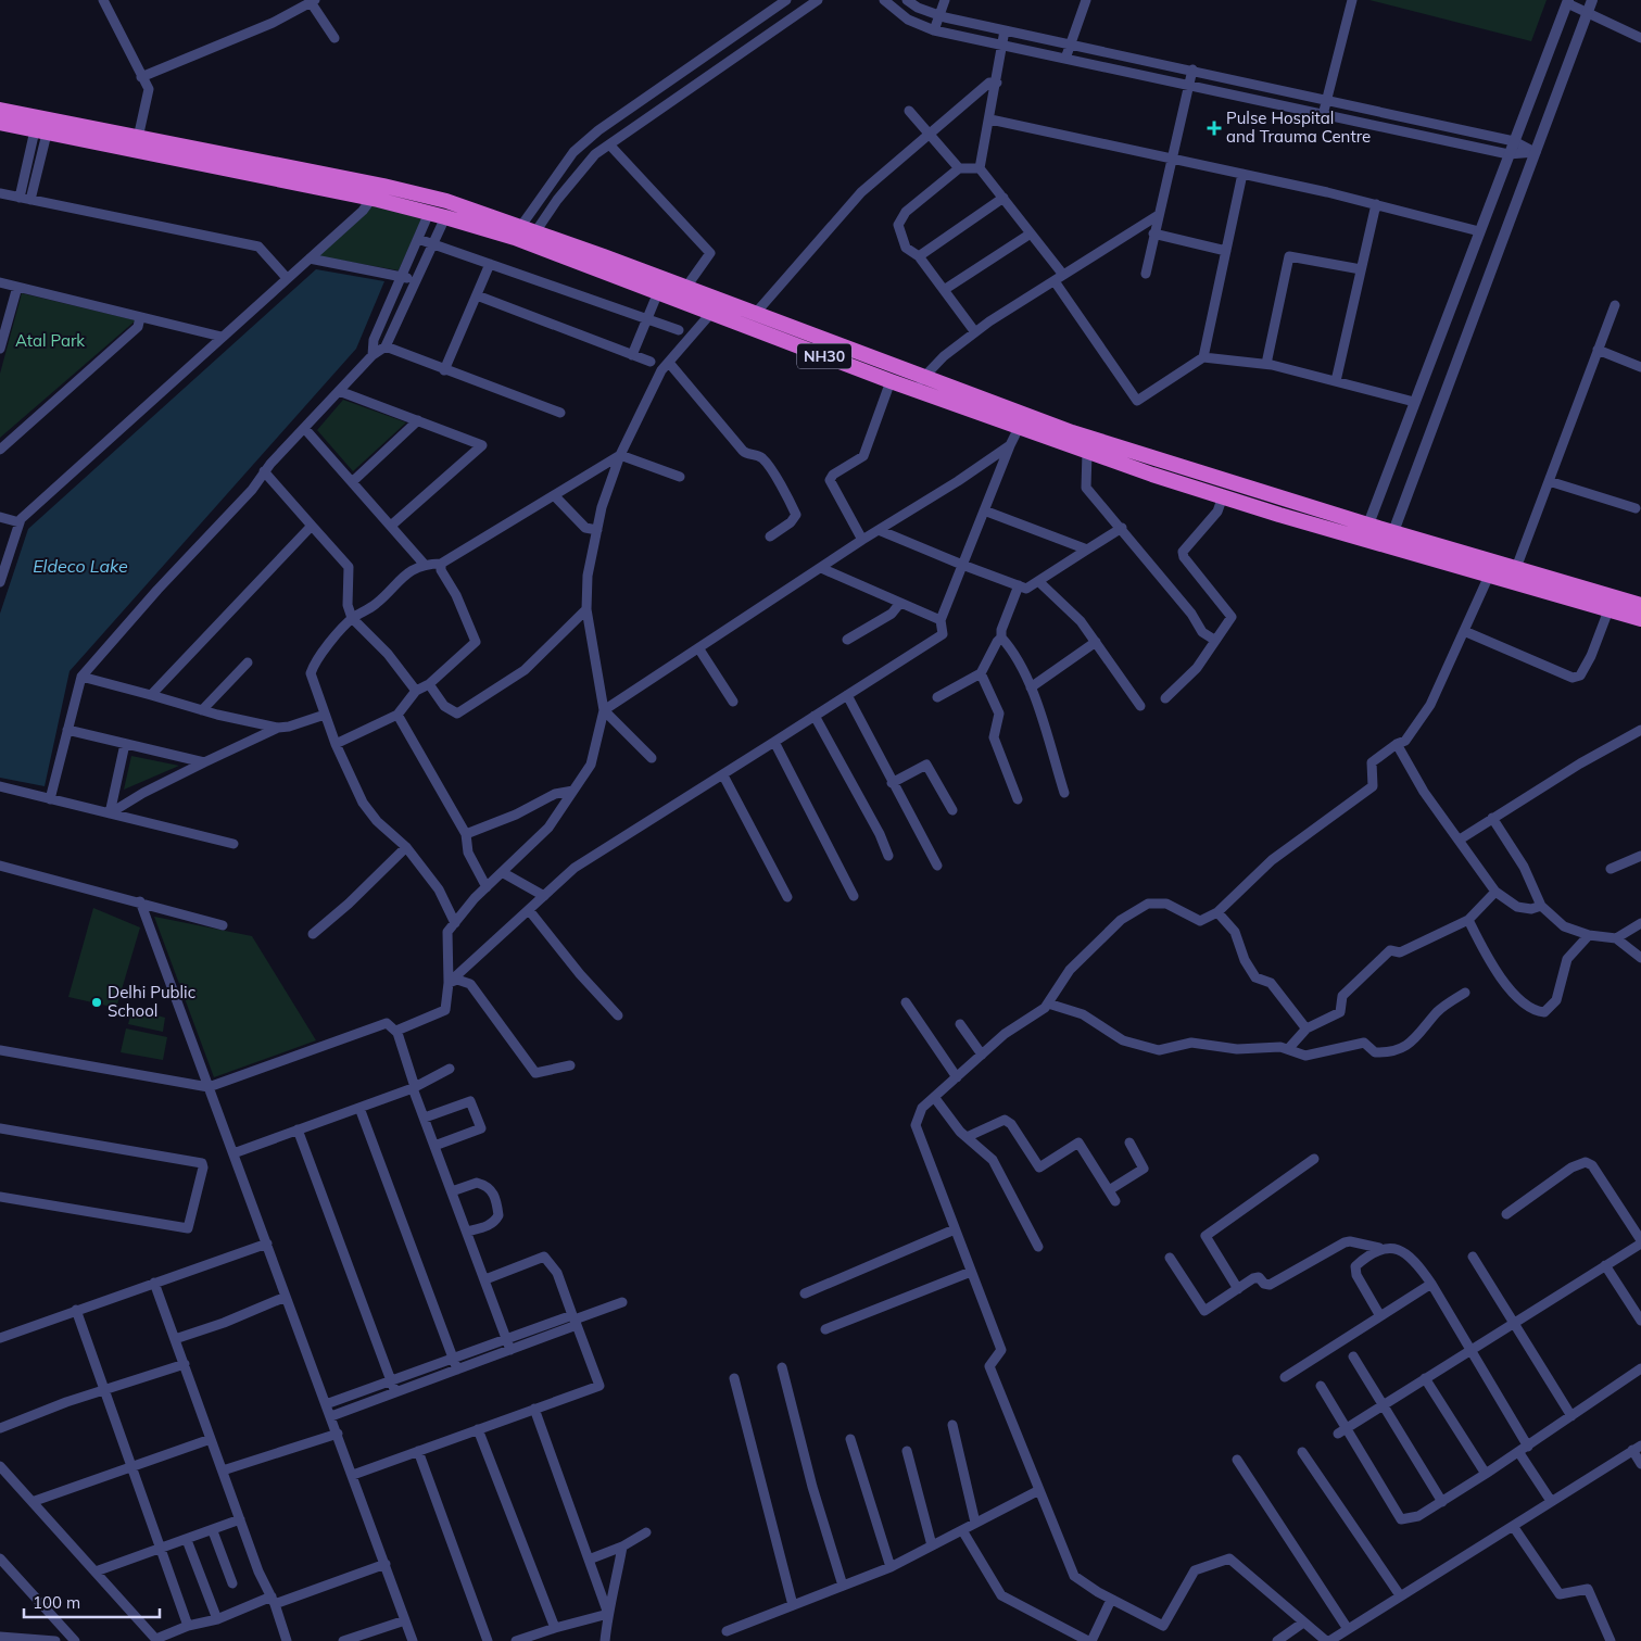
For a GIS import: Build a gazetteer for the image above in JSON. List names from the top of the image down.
{
  "streets": {
    "highway": ["NH30"]
  },
  "water": ["Eldeco Lake"],
  "parks": ["Atal Park"],
  "places": {
    "health": ["Pulse Hospital and Trauma Centre"],
    "other": ["Delhi Public School"]
  },
  "scale_bar": "100 m"
}
